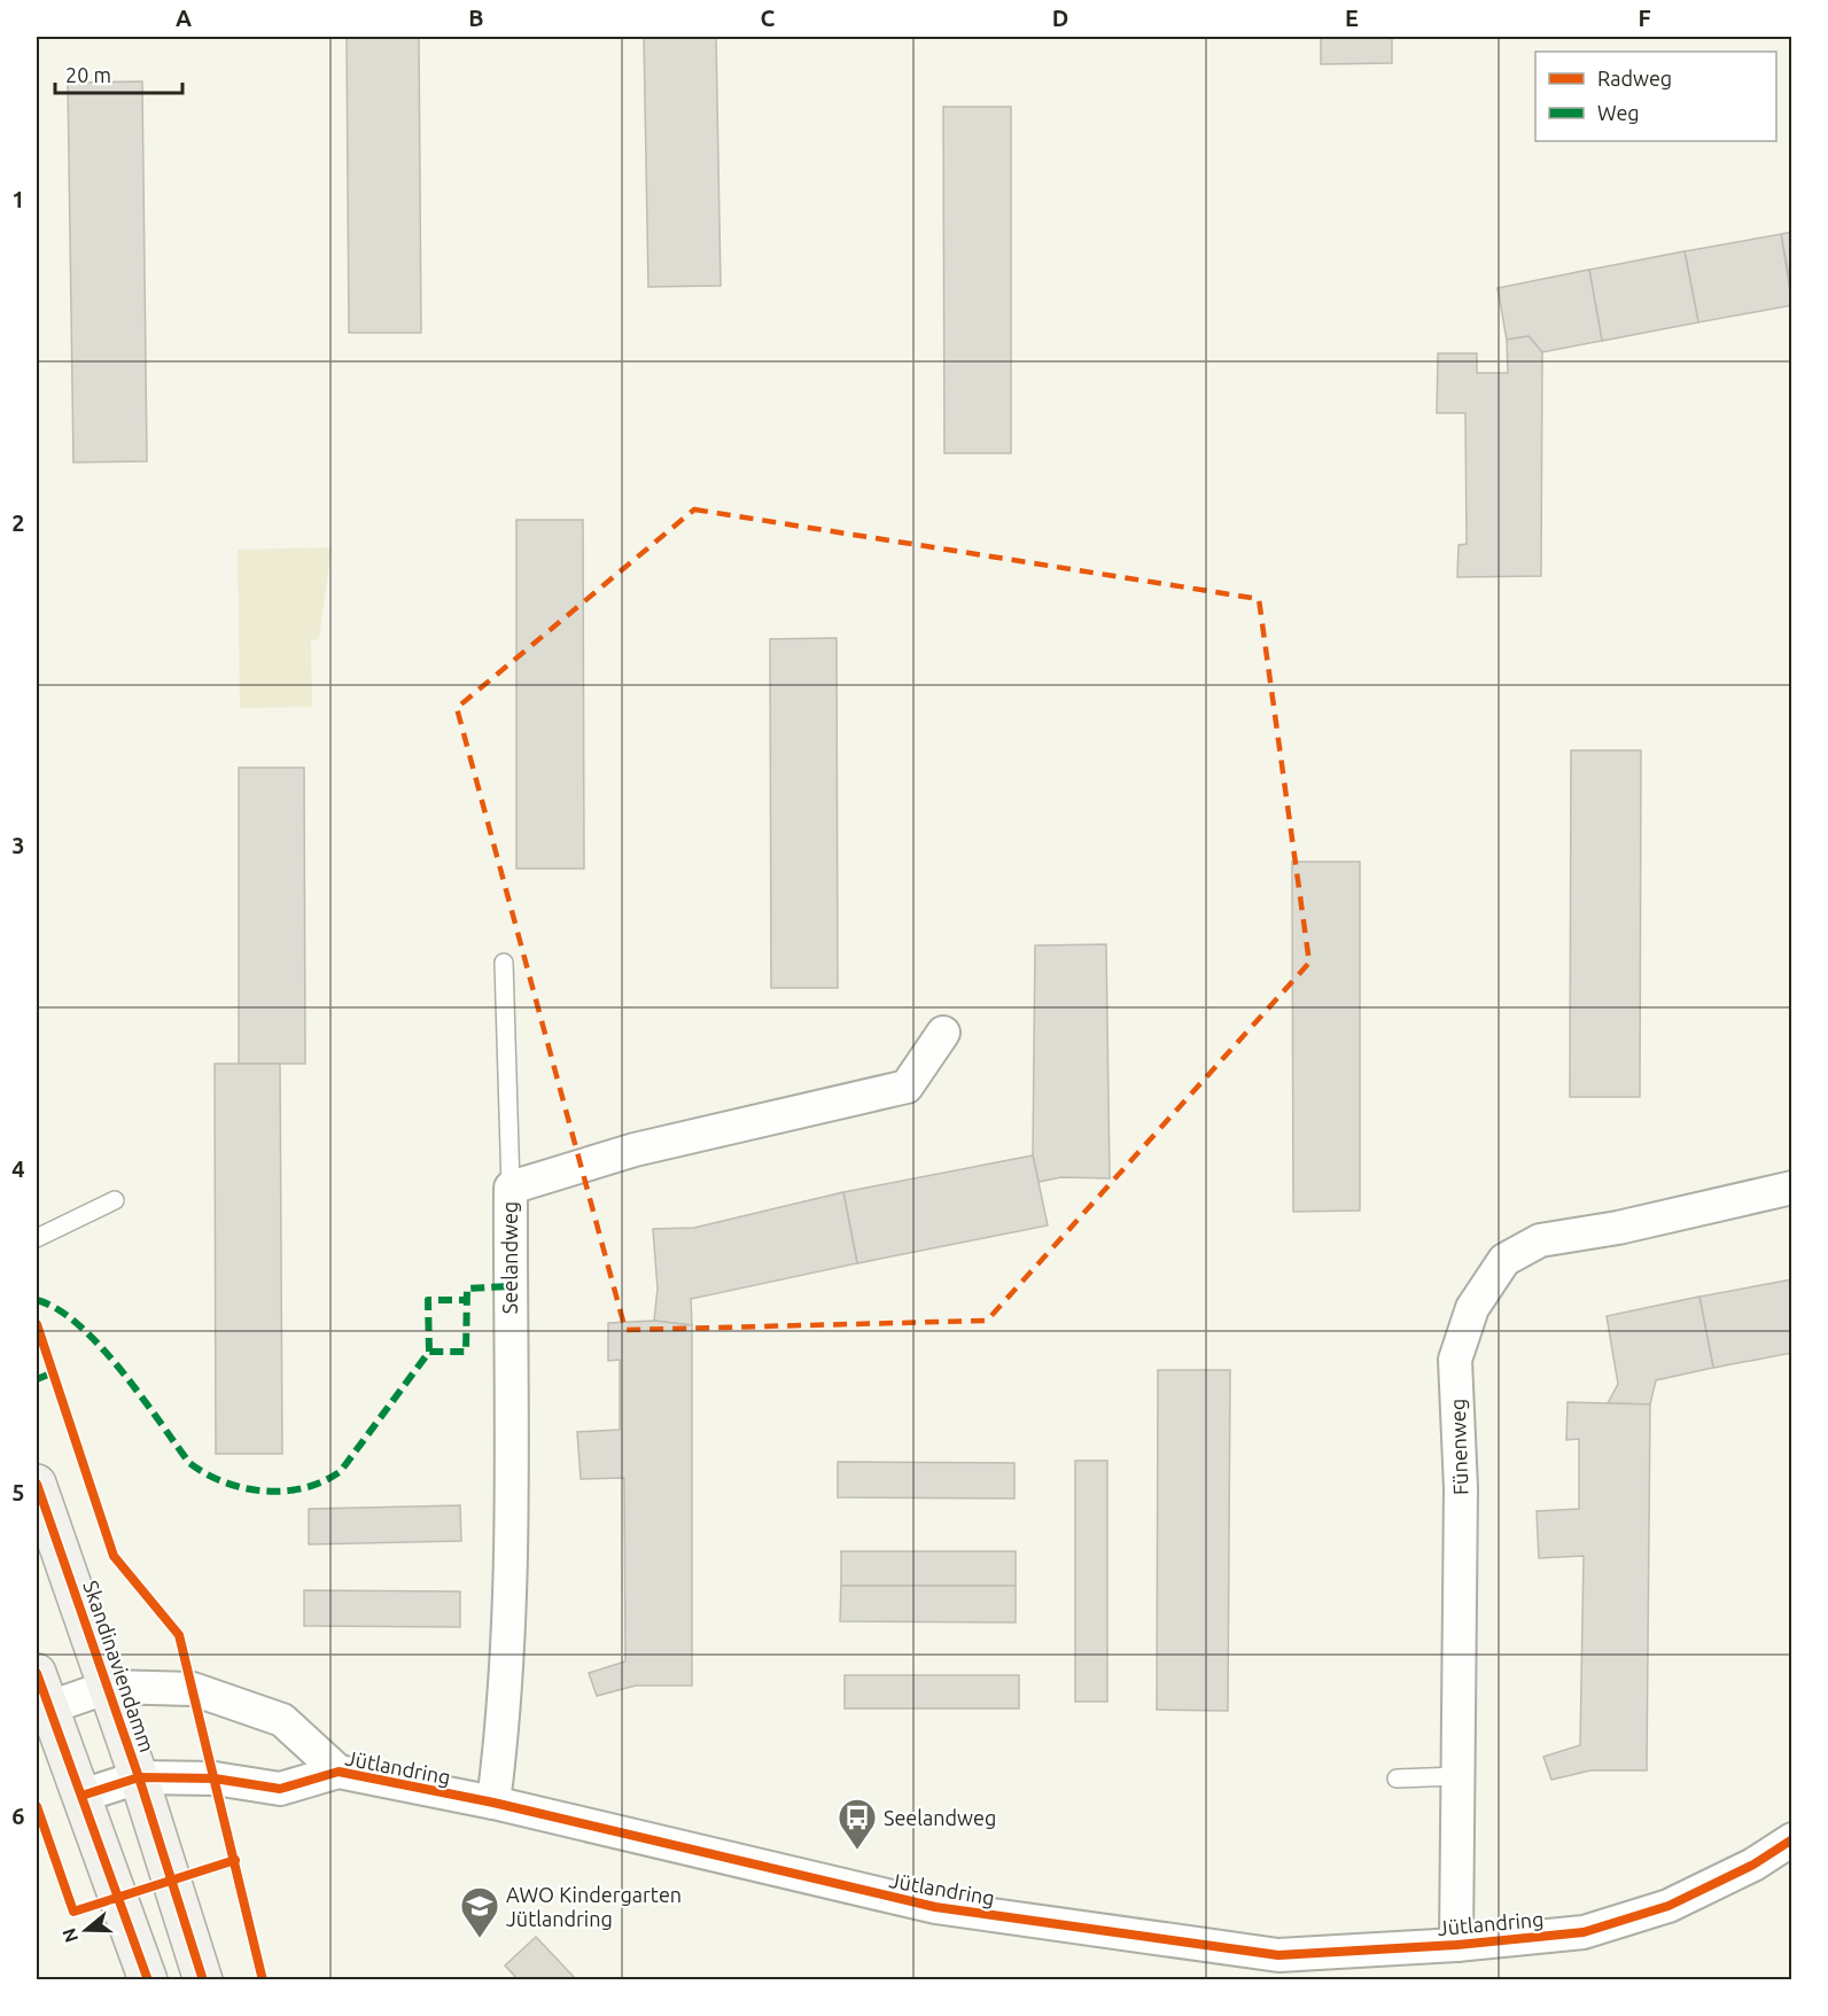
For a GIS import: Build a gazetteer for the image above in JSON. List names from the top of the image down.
{
  "streets": {
    "street": [
      "Seelandweg",
      "Fünenweg",
      "Skandinaviendamm",
      "Jütlandring"
    ]
  },
  "crossings": [
    ["Seelandweg", "Jütlandring"],
    ["Fünenweg", "Jütlandring"],
    ["Skandinaviendamm", "Jütlandring"]
  ],
  "places": {
    "bus stop": ["Seelandweg"],
    "school or university": ["AWO Kindergarten Jütlandring"]
  },
  "legend": ["Radweg", "Weg"],
  "scale_bar": "20 m",
  "north": "left",
  "grid": {
    "columns": [
      "A",
      "B",
      "C",
      "D",
      "E",
      "F"
    ],
    "rows": [
      "1",
      "2",
      "3",
      "4",
      "5",
      "6"
    ]
  }
}
